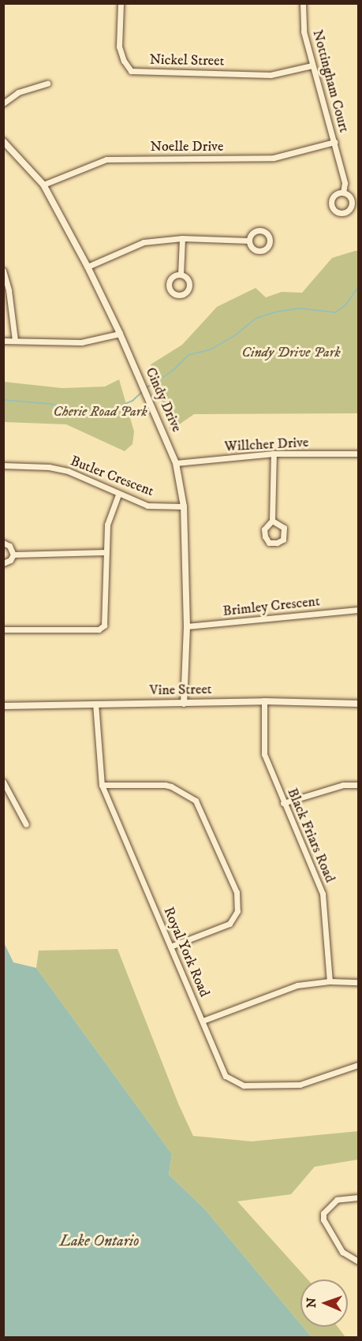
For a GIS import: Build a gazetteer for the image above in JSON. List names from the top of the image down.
{
  "streets": {
    "street": [
      "Nickel Street",
      "Nottingham Court",
      "Noelle Drive",
      "Cindy Drive",
      "Willcher Drive",
      "Butler Crescent",
      "Brimley Crescent",
      "Vine Street",
      "Black Friars Road",
      "Royal York Road"
    ]
  },
  "crossings": [
    ["Nickel Street", "Nottingham Court"],
    ["Nottingham Court", "Noelle Drive"],
    ["Noelle Drive", "Cindy Drive"],
    ["Cindy Drive", "Willcher Drive"],
    ["Cindy Drive", "Butler Crescent"],
    ["Cindy Drive", "Brimley Crescent"],
    ["Cindy Drive", "Vine Street"],
    ["Vine Street", "Black Friars Road"],
    ["Vine Street", "Royal York Road"]
  ],
  "water": ["Lake Ontario"],
  "parks": ["Cindy Drive Park", "Cherie Road Park"],
  "north": "left"
}
